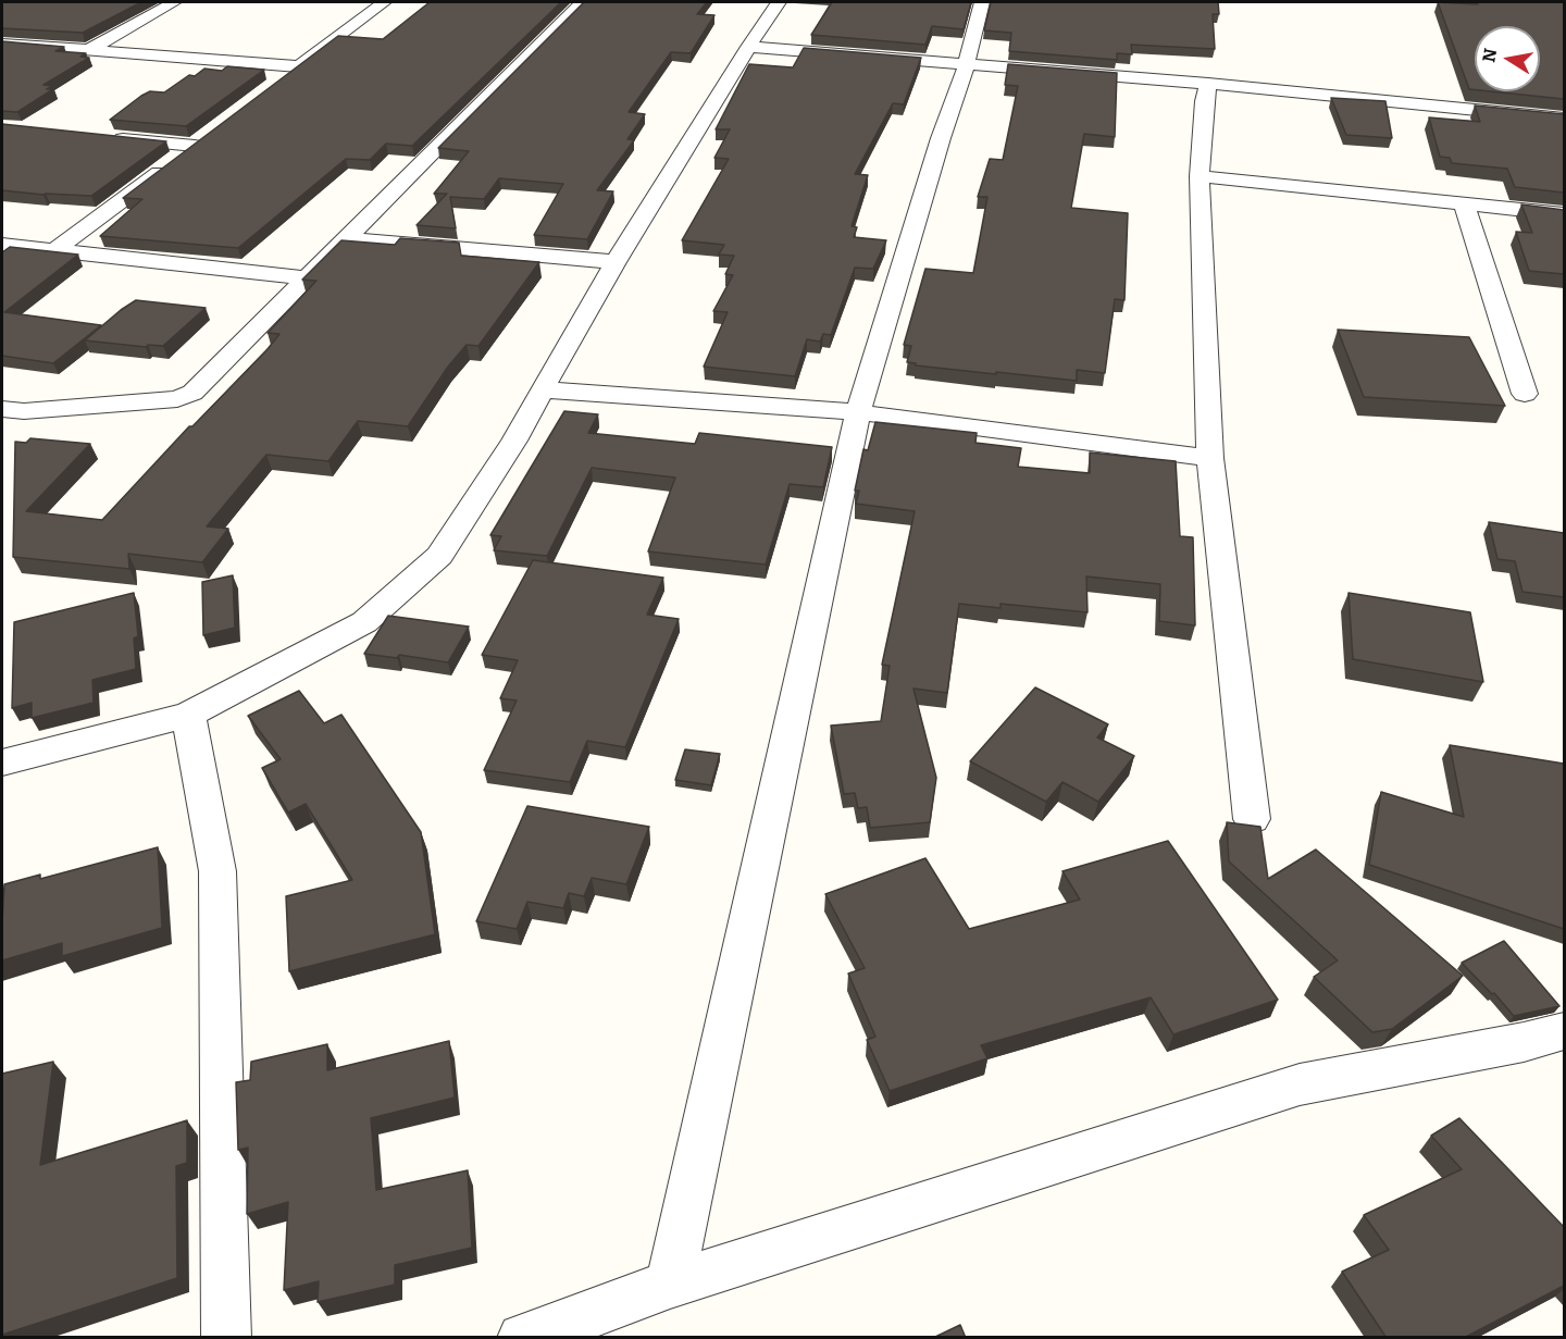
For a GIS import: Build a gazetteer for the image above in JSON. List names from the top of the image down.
{
  "north": "left"
}
